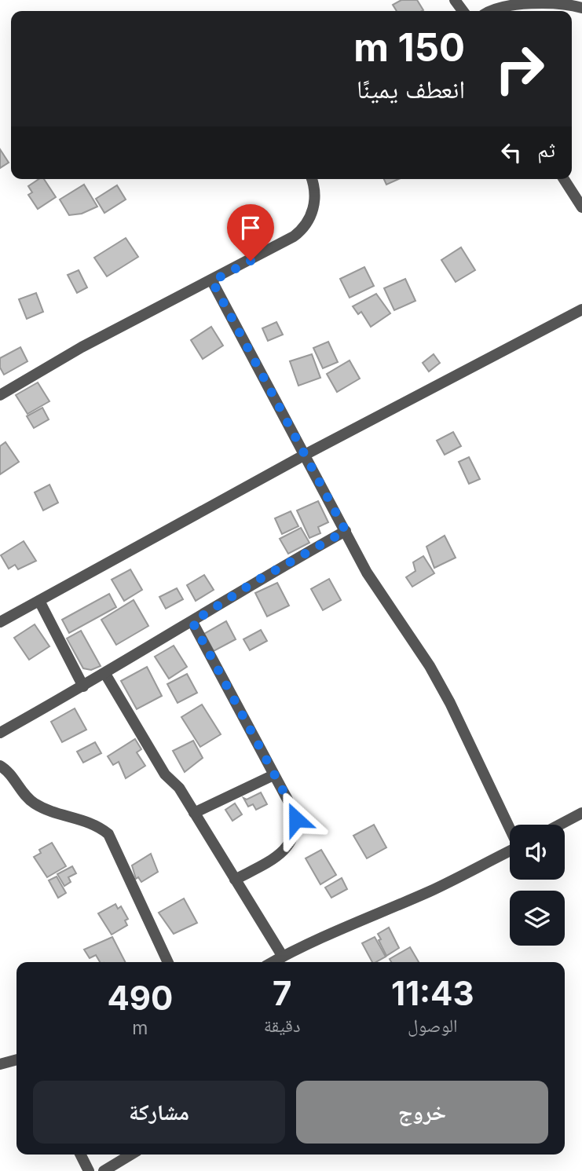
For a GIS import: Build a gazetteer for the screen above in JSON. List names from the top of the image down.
{
  "page": {
    "turn": ["150 m", "انعطف يمينًا"],
    "then": "ثم",
    "eta": [
      "11:43",
      "الوصول",
      "7",
      "دقيقة",
      "490",
      "m"
    ],
    "buttons": ["خروج", "مشاركة"]
  }
}
